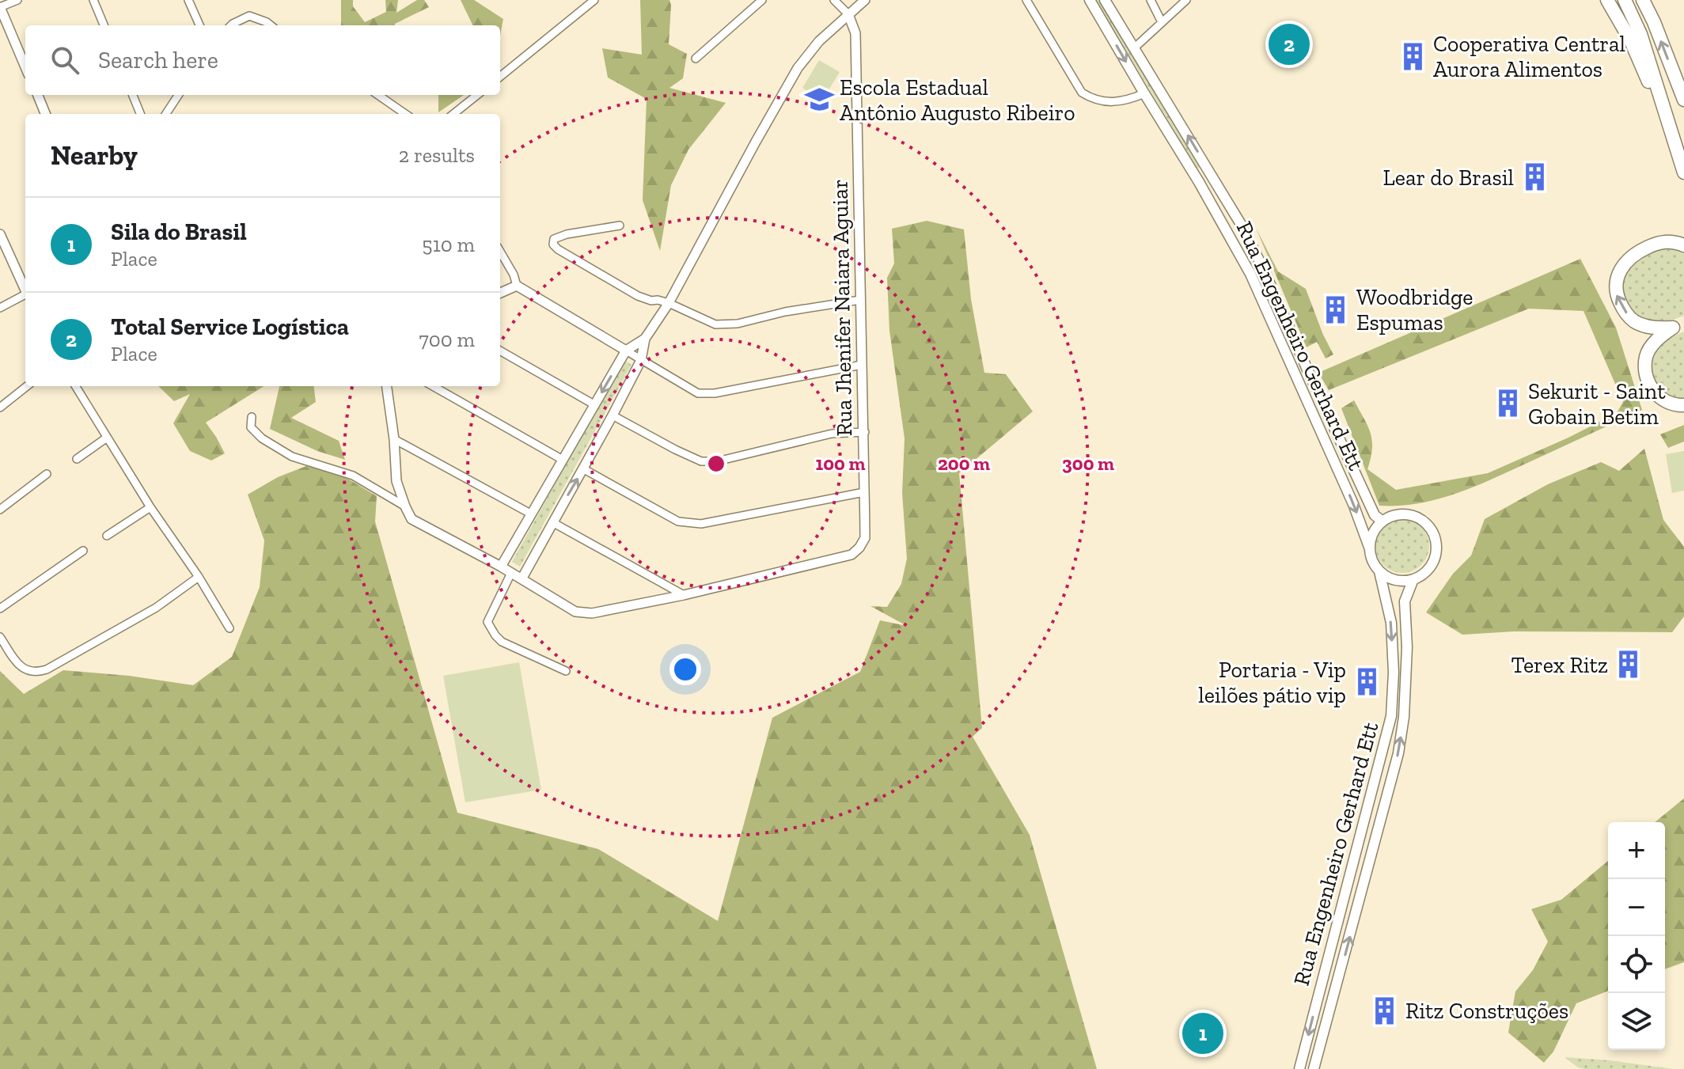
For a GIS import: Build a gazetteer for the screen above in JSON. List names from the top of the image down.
{
  "streets": {
    "main road": ["Rua Engenheiro Gerhard Ett"],
    "street": ["Rua Jhenifer Naiara Aguiar"]
  },
  "places": {
    "building": [
      "Cooperativa Central Aurora Alimentos",
      "Lear do Brasil",
      "Woodbridge Espumas",
      "Sekurit - Saint Gobain Betim",
      "Terex Ritz",
      "Portaria - Vip leilões pátio vip",
      "Ritz Construções"
    ],
    "school or university": ["Escola Estadual Antônio Augusto Ribeiro"]
  },
  "page": {
    "pins": ["2", "1"],
    "search": "Search here",
    "heading": ["Nearby", "2 results"],
    "list": [
      {
        "mark": "1",
        "name": "Sila do Brasil",
        "note": "Place",
        "value": "510 m"
      },
      {
        "mark": "2",
        "name": "Total Service Logística",
        "note": "Place",
        "value": "700 m"
      }
    ],
    "map_buttons": ["+", "−"]
  },
  "rings": ["100 m", "200 m", "300 m"]
}
